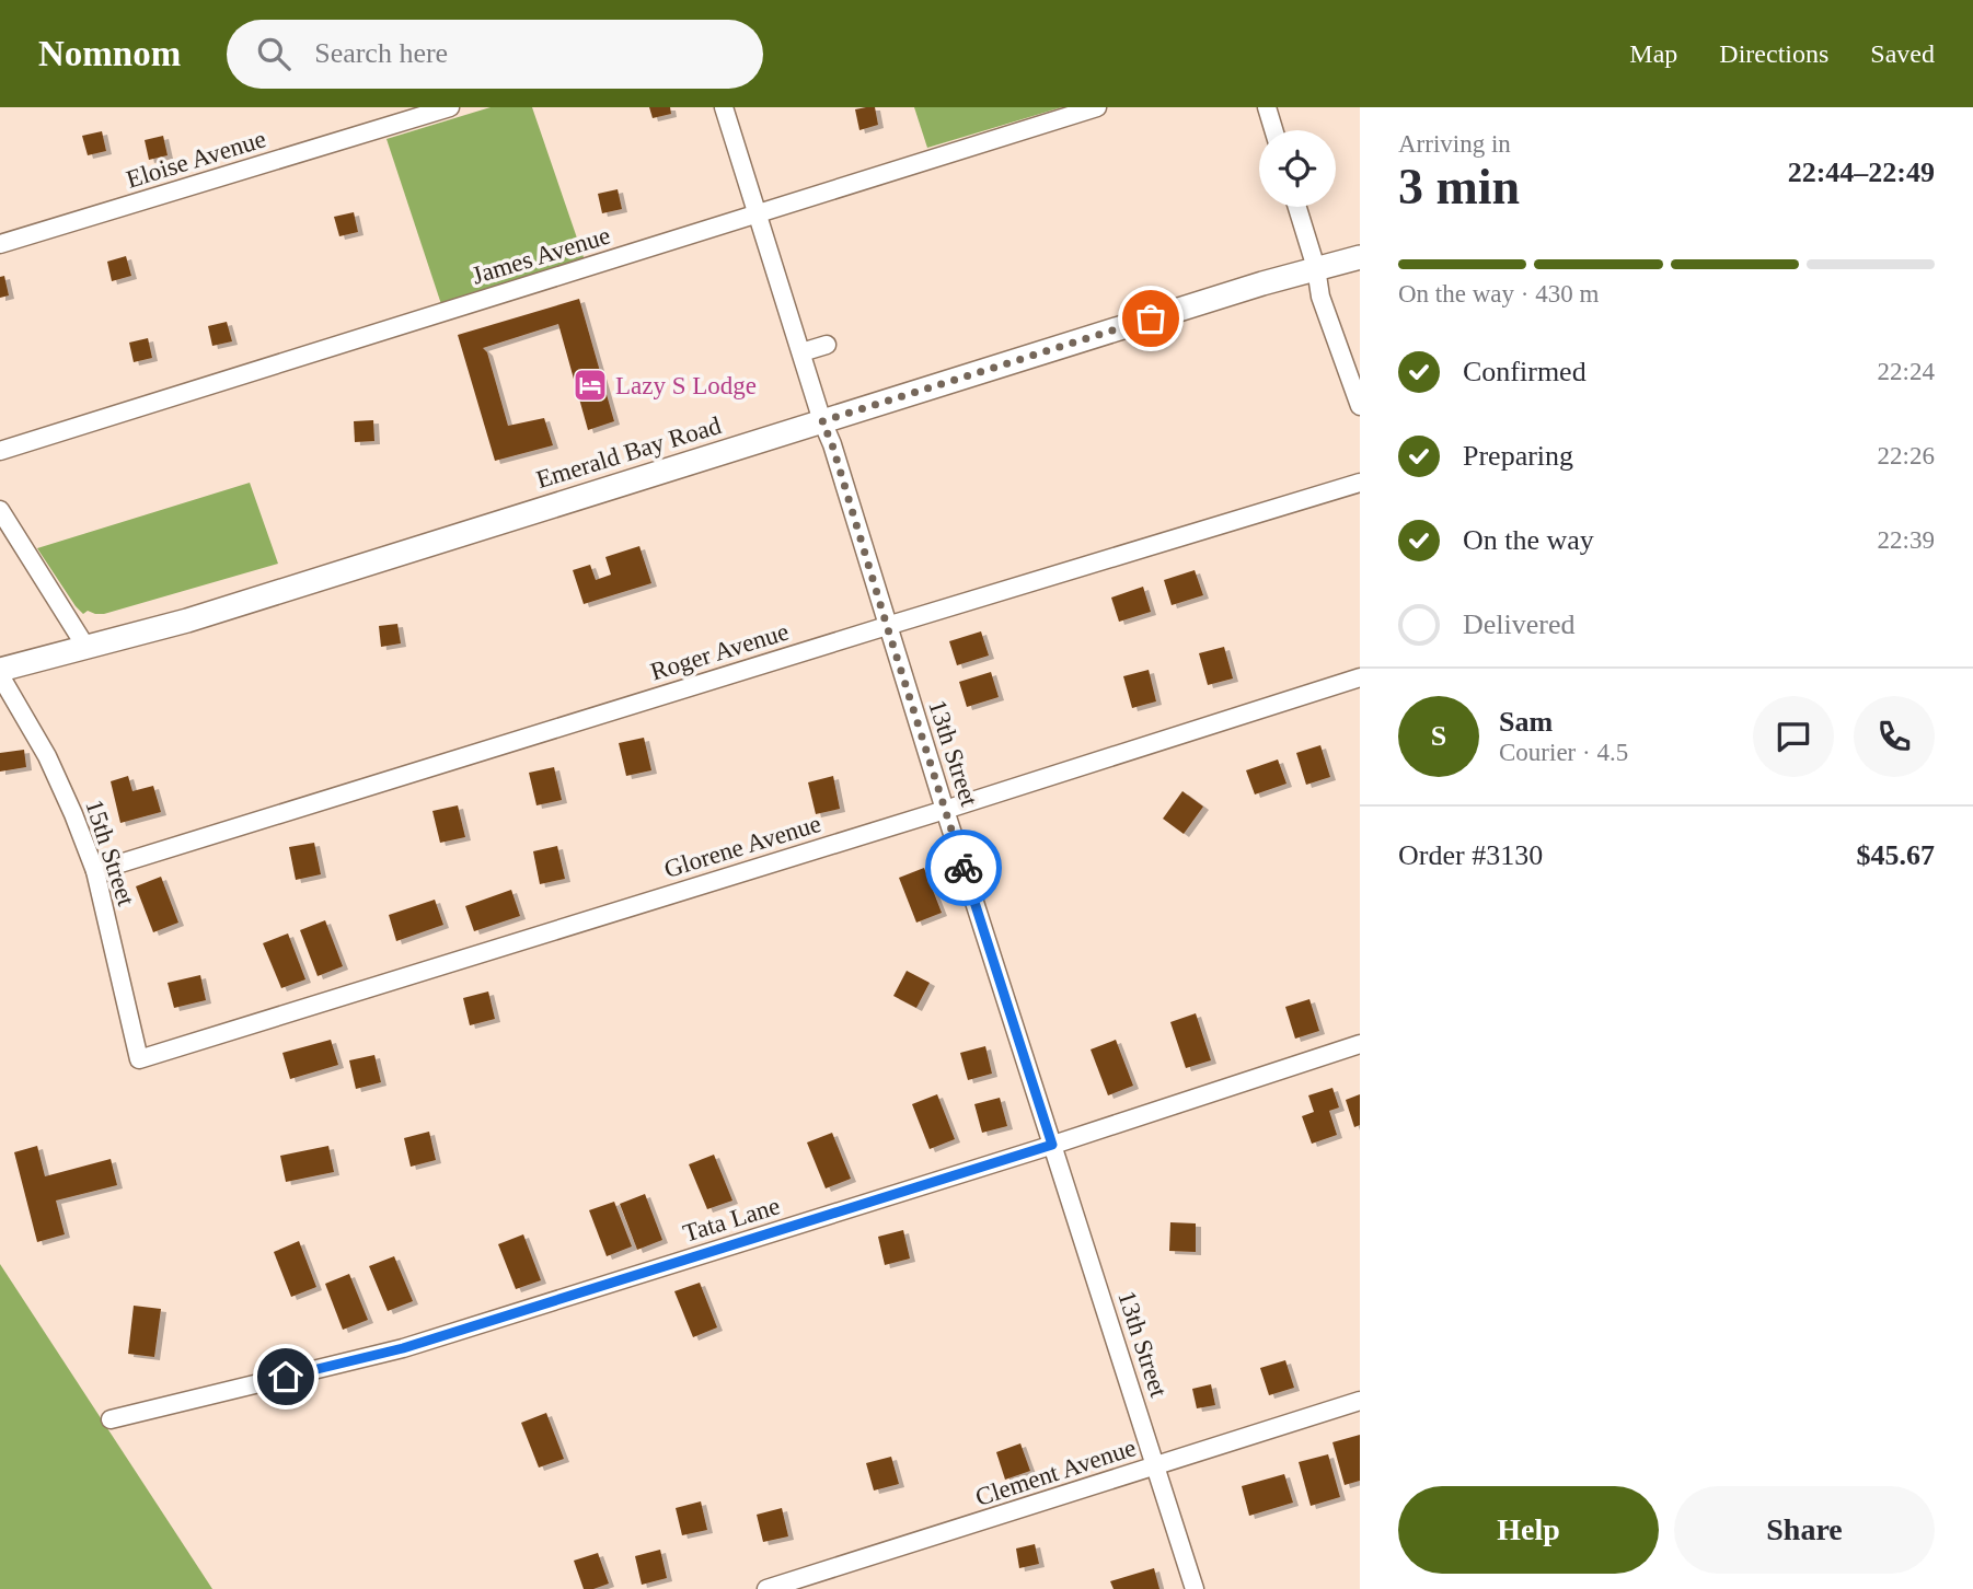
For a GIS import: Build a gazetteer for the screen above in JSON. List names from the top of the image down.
{
  "streets": {
    "main road": ["Emerald Bay Road"],
    "street": [
      "Eloise Avenue",
      "James Avenue",
      "Roger Avenue",
      "13th Street",
      "Glorene Avenue",
      "15th Street",
      "Tata Lane",
      "Clement Avenue"
    ]
  },
  "crossings": [
    ["James Avenue", "13th Street"],
    ["Emerald Bay Road", "13th Street"],
    ["Emerald Bay Road", "15th Street"],
    ["Roger Avenue", "13th Street"],
    ["Roger Avenue", "15th Street"],
    ["13th Street", "Glorene Avenue"],
    ["13th Street", "Tata Lane"],
    ["13th Street", "Clement Avenue"],
    ["Glorene Avenue", "15th Street"]
  ],
  "places": {
    "hotel": ["Lazy S Lodge"]
  },
  "page": {
    "header": "Nomnom",
    "search": "Search here",
    "nav": ["Map", "Directions", "Saved"],
    "heading": ["3 min", "Arriving in", "22:44–22:49"],
    "panel": [
      "Sam",
      "Courier · 4.5",
      "Order #3130",
      "$45.67"
    ],
    "bar": "On the way · 430 m",
    "list": [
      ["Confirmed", "22:24"],
      ["Preparing", "22:26"],
      ["On the way", "22:39"],
      "Delivered"
    ],
    "round": "S",
    "buttons": ["Help", "Share"]
  }
}
